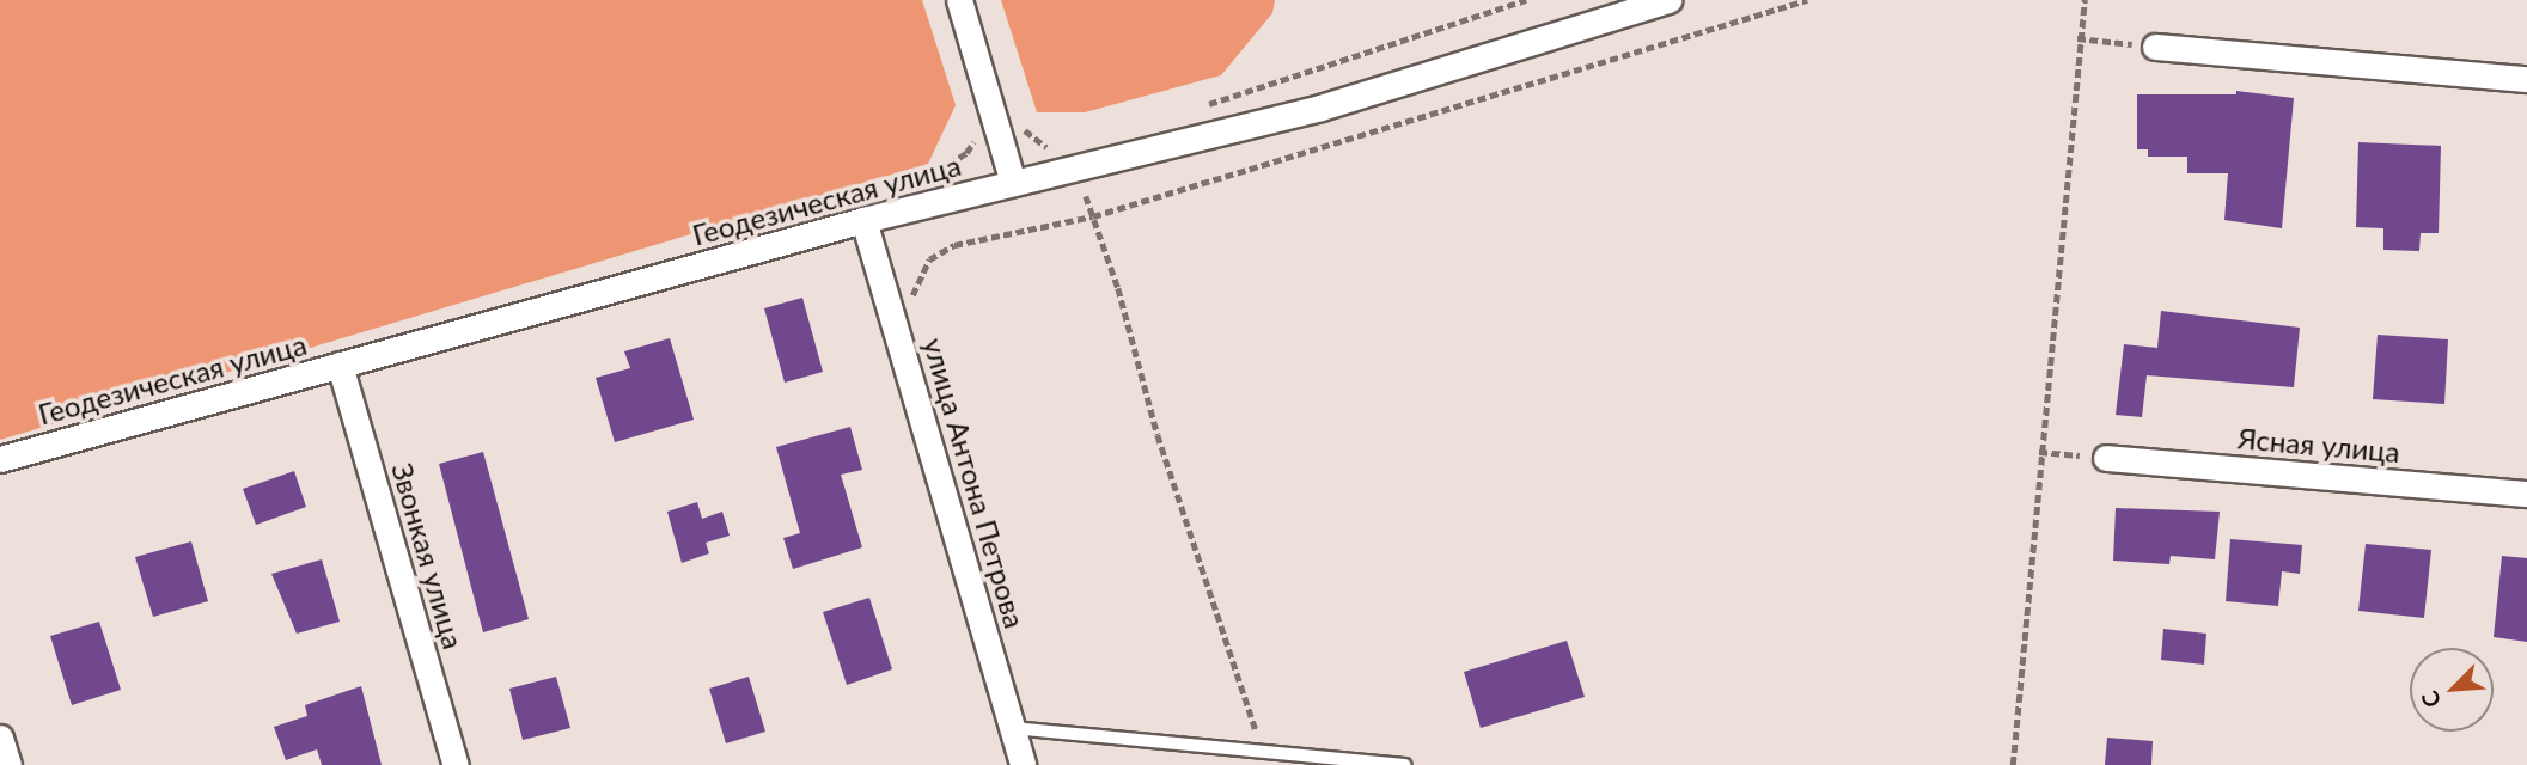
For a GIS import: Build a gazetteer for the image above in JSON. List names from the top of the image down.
{
  "streets": {
    "street": [
      "Геодезическая улица",
      "Ясная улица",
      "улица Антона Петрова",
      "Звонкая улица"
    ]
  },
  "crossings": [
    ["Геодезическая улица", "улица Антона Петрова"],
    ["Геодезическая улица", "Звонкая улица"]
  ],
  "north": "bottom left"
}
